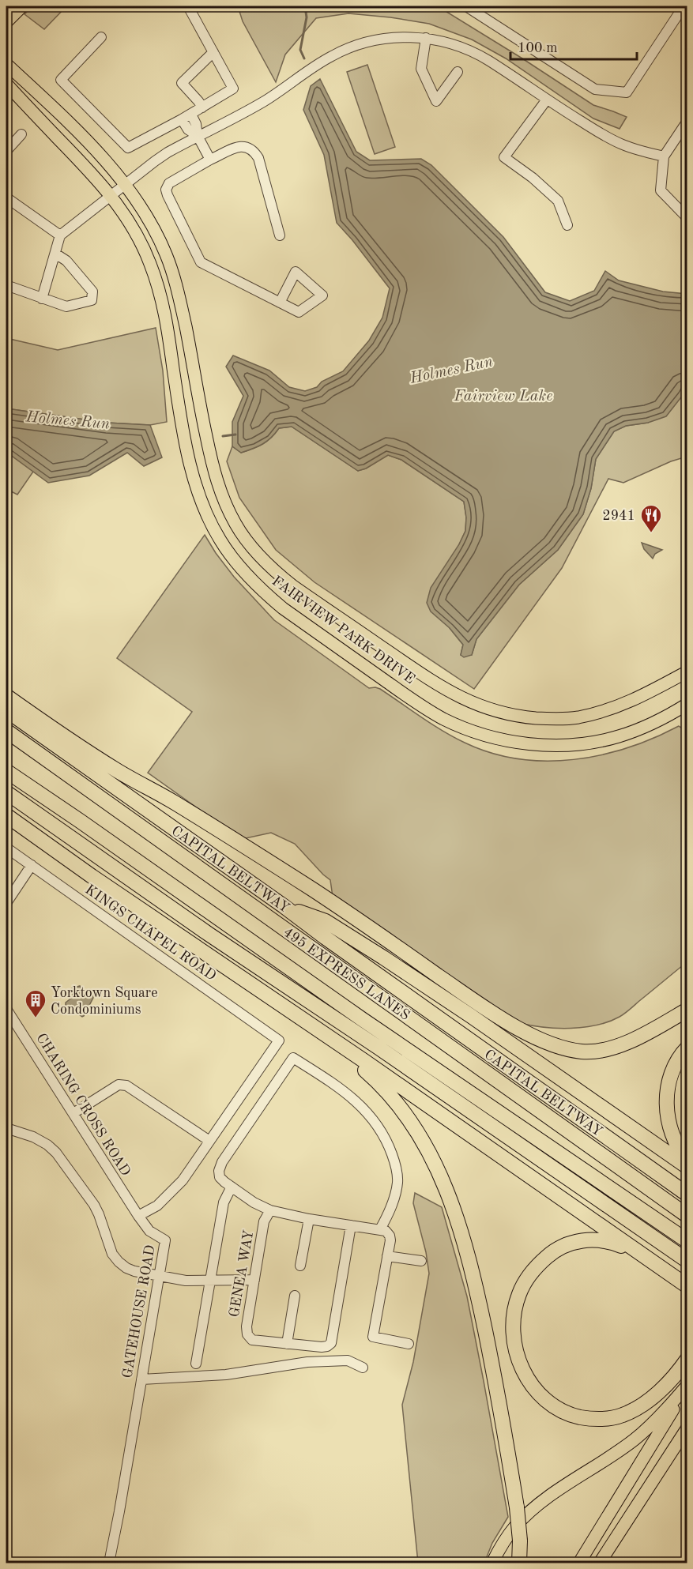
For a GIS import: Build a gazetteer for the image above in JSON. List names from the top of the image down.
{
  "streets": {
    "highway": ["CAPITAL BELTWAY", "495 EXPRESS LANES"],
    "main road": ["FAIRVIEW PARK DRIVE"],
    "street": [
      "KINGS CHAPEL ROAD",
      "CHARING CROSS ROAD",
      "GENEA WAY",
      "GATEHOUSE ROAD"
    ]
  },
  "crossings": [
    ["CHARING CROSS ROAD", "GATEHOUSE ROAD"]
  ],
  "water": ["Holmes Run", "Fairview Lake"],
  "places": {
    "restaurant": ["2941"],
    "building": ["Yorktown Square Condominiums"]
  },
  "scale_bar": "100 m"
}
